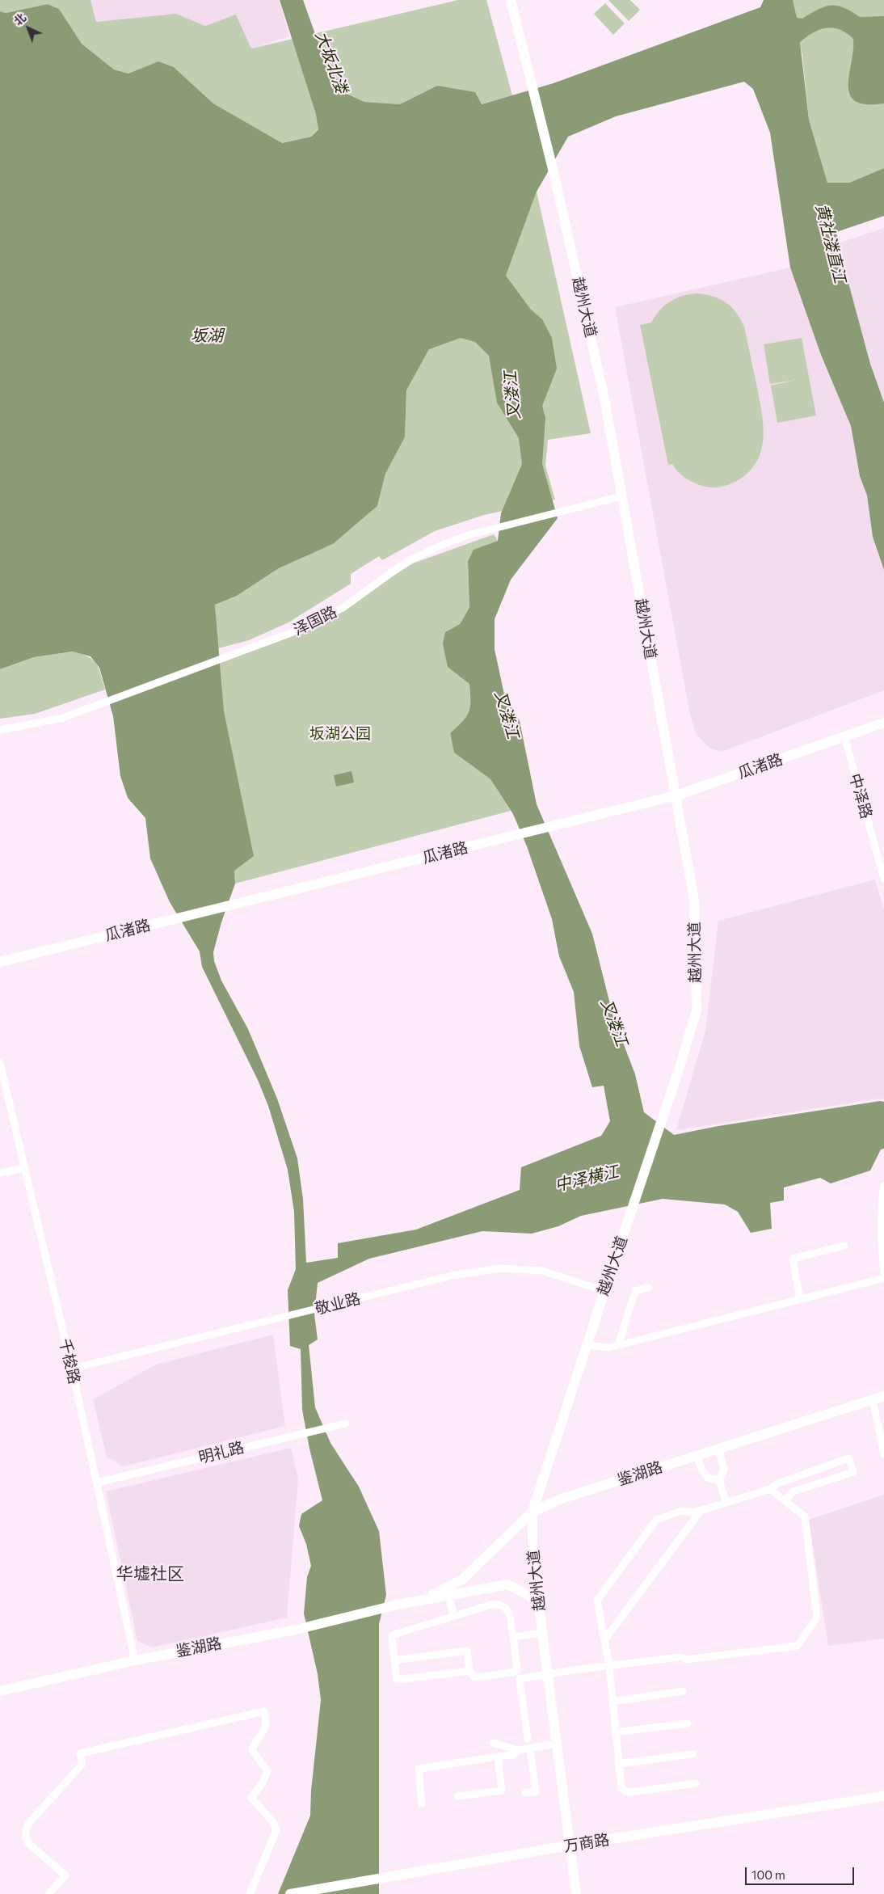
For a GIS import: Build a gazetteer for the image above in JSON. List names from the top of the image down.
{
  "streets": {
    "street": [
      "越州大道",
      "泽国路",
      "瓜渚路",
      "中泽路",
      "敬业路",
      "千梭路",
      "明礼路",
      "鉴湖路",
      "万商路"
    ]
  },
  "crossings": [
    ["越州大道", "泽国路"],
    ["越州大道", "瓜渚路"],
    ["越州大道", "敬业路"],
    ["越州大道", "鉴湖路"],
    ["越州大道", "万商路"],
    ["瓜渚路", "中泽路"],
    ["敬业路", "千梭路"],
    ["千梭路", "明礼路"],
    ["千梭路", "鉴湖路"]
  ],
  "districts": ["华墟社区"],
  "water": [
    "大坂北溇",
    "黄社溇直江",
    "坂湖",
    "叉溇江",
    "中泽横江"
  ],
  "parks": ["坂湖公园"],
  "scale_bar": "100 m",
  "north": "top left"
}
